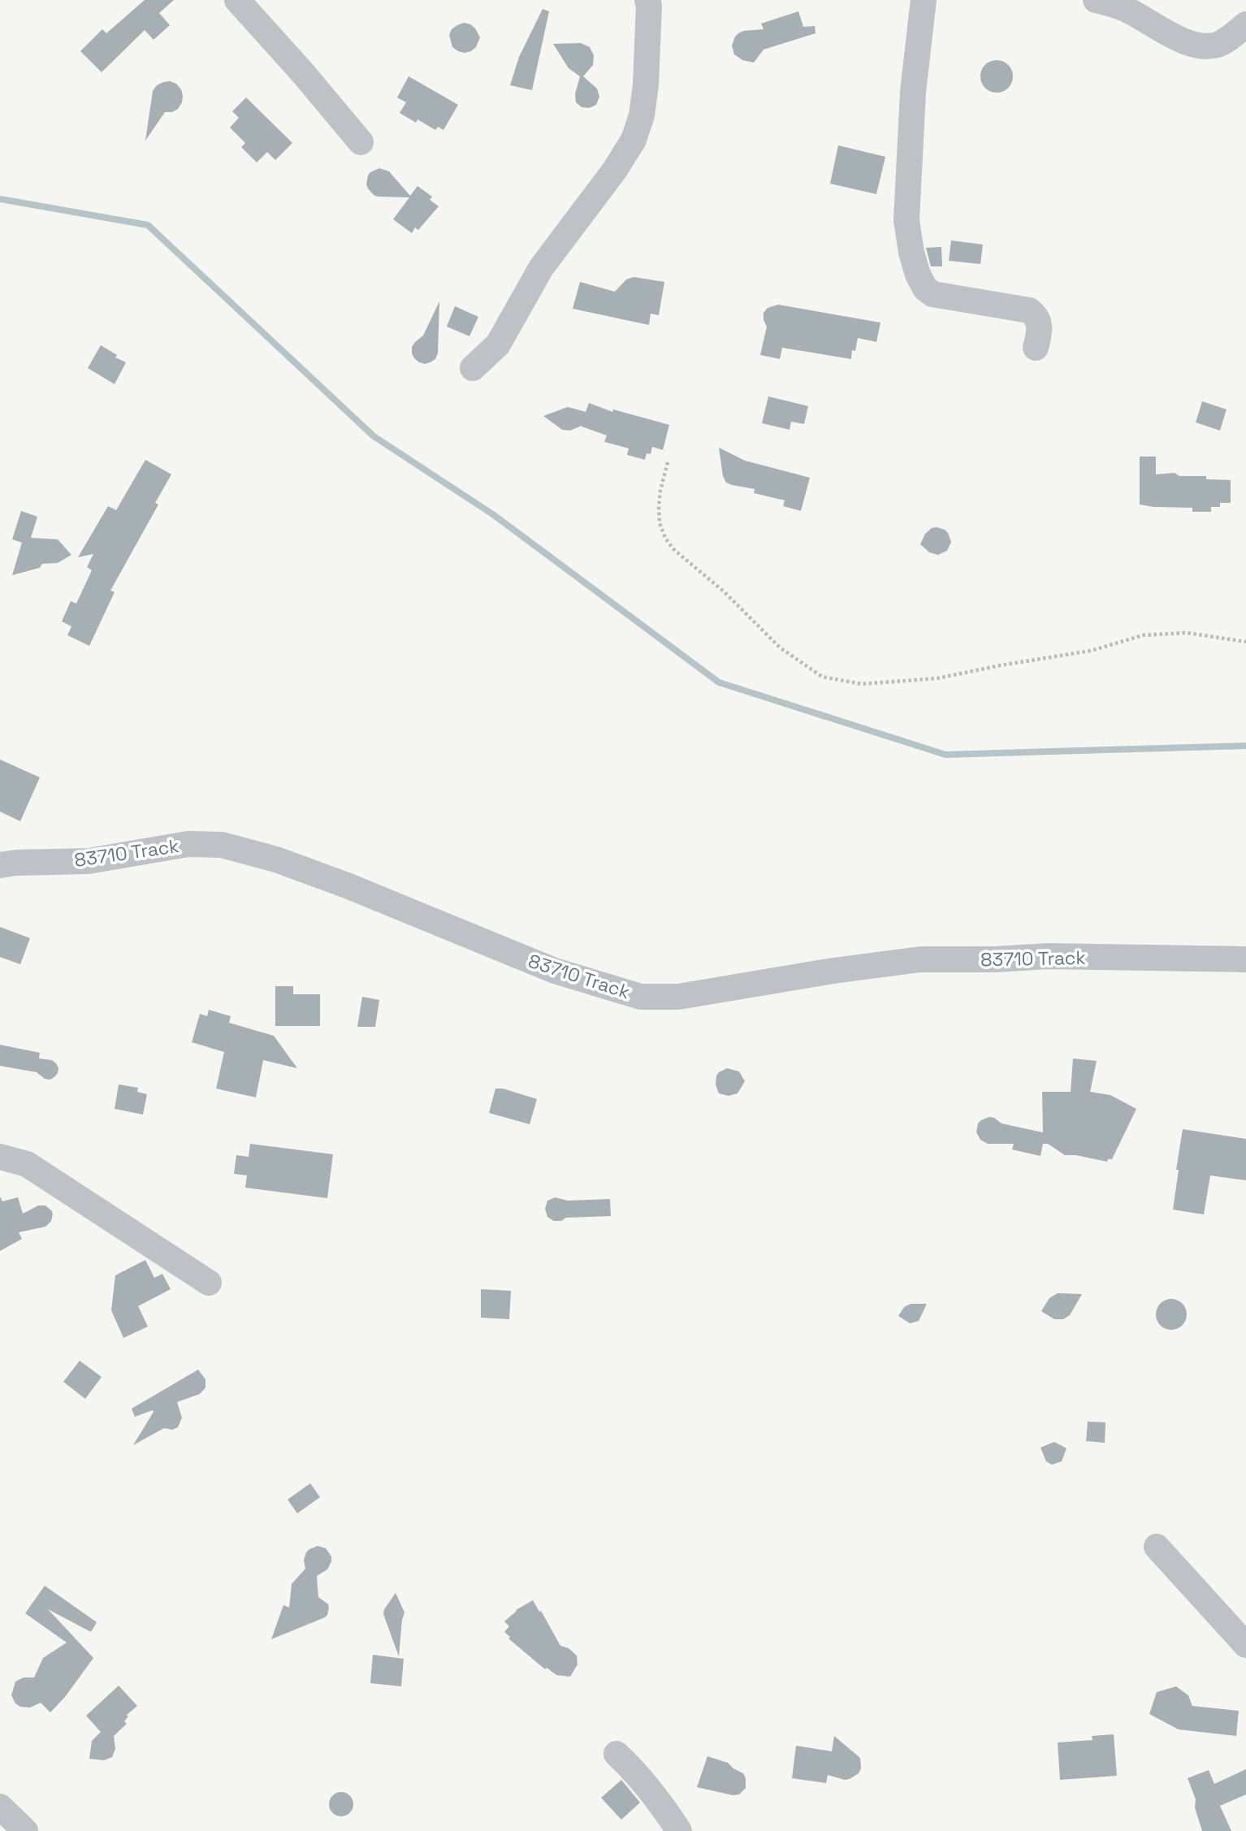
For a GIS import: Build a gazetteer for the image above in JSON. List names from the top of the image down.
{
  "streets": {
    "street": ["83710 Track"]
  }
}
